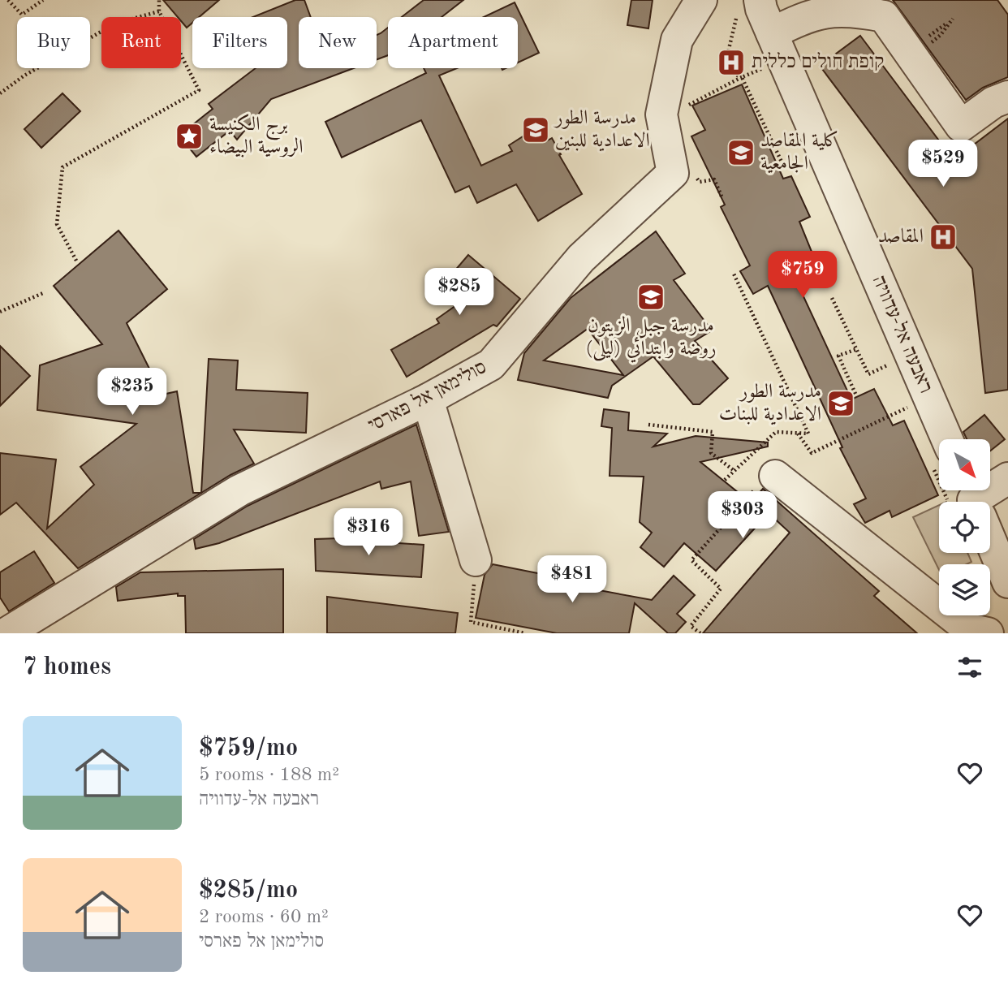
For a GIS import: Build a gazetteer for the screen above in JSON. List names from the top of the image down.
{
  "streets": {
    "street": ["ראבעה אל-עדוויה", "סולימאן אל פארסי"]
  },
  "places": {
    "hospital": ["קופת חולים כללית", "المقاصد"],
    "school or university": [
      "مدرسة الطور الاعدادية للبنين",
      "كلية المقاصد الجامعية",
      "مدرسة جبل الزيتون (ليلى) روضة وابتدائي",
      "مدرسة الطور الاعدادية للبنات"
    ],
    "place": ["برج الكنيسة الروسية البيضاء"]
  },
  "north": "bottom right",
  "page": {
    "chip": [
      "Buy",
      "Rent",
      "Filters",
      "New",
      "Apartment"
    ],
    "price": [
      "$529",
      "$759",
      "$285",
      "$235",
      "$303",
      "$316",
      "$481"
    ],
    "heading": "7 homes",
    "list": [
      {
        "name": "$759/mo",
        "note": "5 rooms · 188 m² · ראבעה אל-עדוויה"
      },
      {
        "name": "$285/mo",
        "note": "2 rooms · 60 m² · סולימאן אל פארסי"
      }
    ]
  }
}
